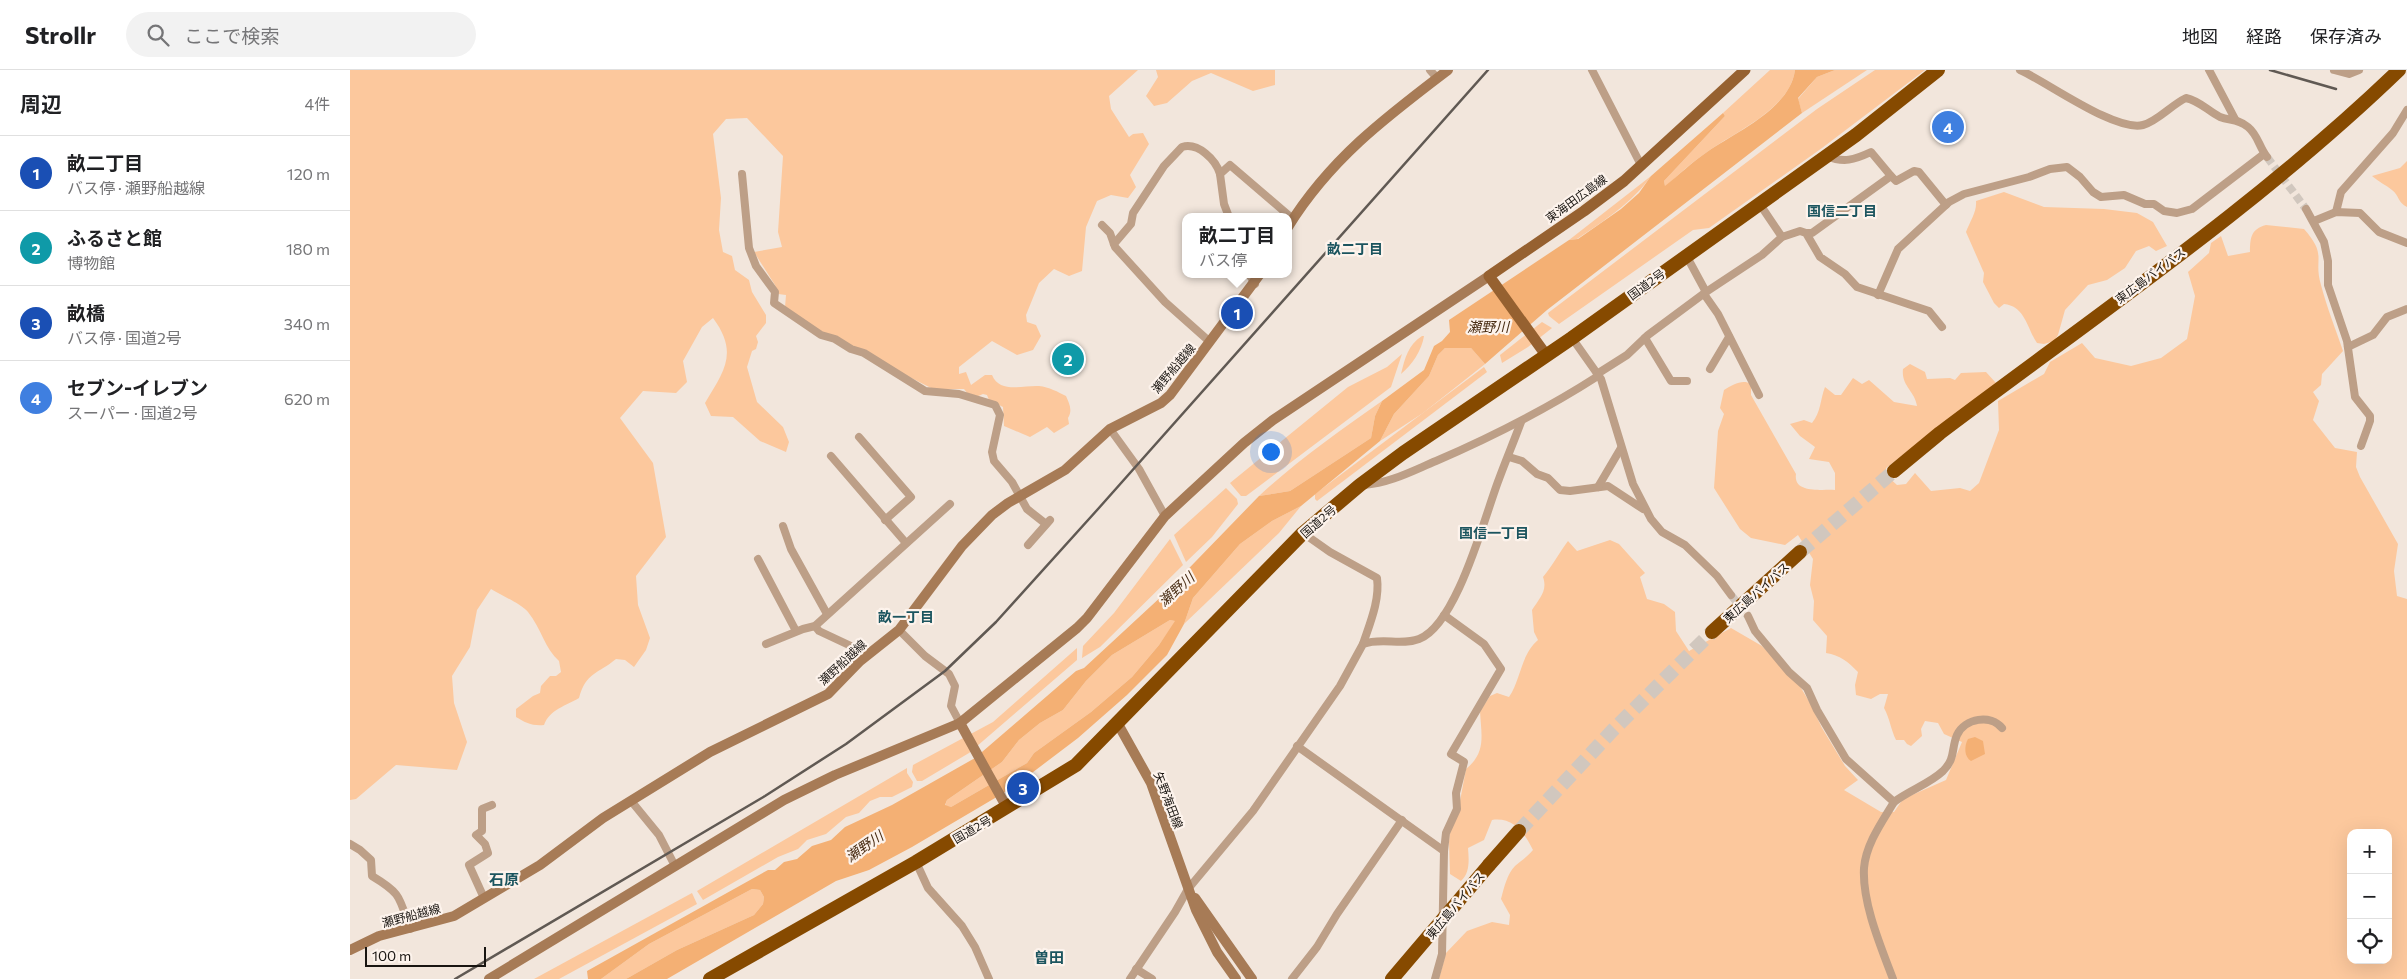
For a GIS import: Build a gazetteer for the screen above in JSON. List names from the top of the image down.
{
  "streets": {
    "highway": ["東広島バイパス", "国道2号"],
    "main road": ["東海田広島線", "瀬野船越線", "矢野海田線"]
  },
  "crossings": [
    ["国道2号", "矢野海田線"]
  ],
  "districts": [
    "国信二丁目",
    "畝二丁目",
    "国信一丁目",
    "畝一丁目",
    "石原",
    "曽田"
  ],
  "water": ["瀬野川"],
  "scale_bar": "100 m",
  "page": {
    "header": "Strollr",
    "search": "ここで検索",
    "nav": ["地図", "経路", "保存済み"],
    "heading": ["周辺", "4件"],
    "pins": [
      "4",
      "1",
      "2",
      "3"
    ],
    "list": [
      {
        "mark": "1",
        "name": "畝二丁目",
        "note": "バス停 · 瀬野船越線",
        "value": "120 m"
      },
      {
        "mark": "2",
        "name": "ふるさと館",
        "note": "博物館",
        "value": "180 m"
      },
      {
        "mark": "3",
        "name": "畝橋",
        "note": "バス停 · 国道2号",
        "value": "340 m"
      },
      {
        "mark": "4",
        "name": "セブン-イレブン",
        "note": "スーパー · 国道2号",
        "value": "620 m"
      }
    ],
    "popup": ["畝二丁目", "バス停"],
    "map_buttons": ["+", "−"],
    "scale": "100 m"
  }
}
